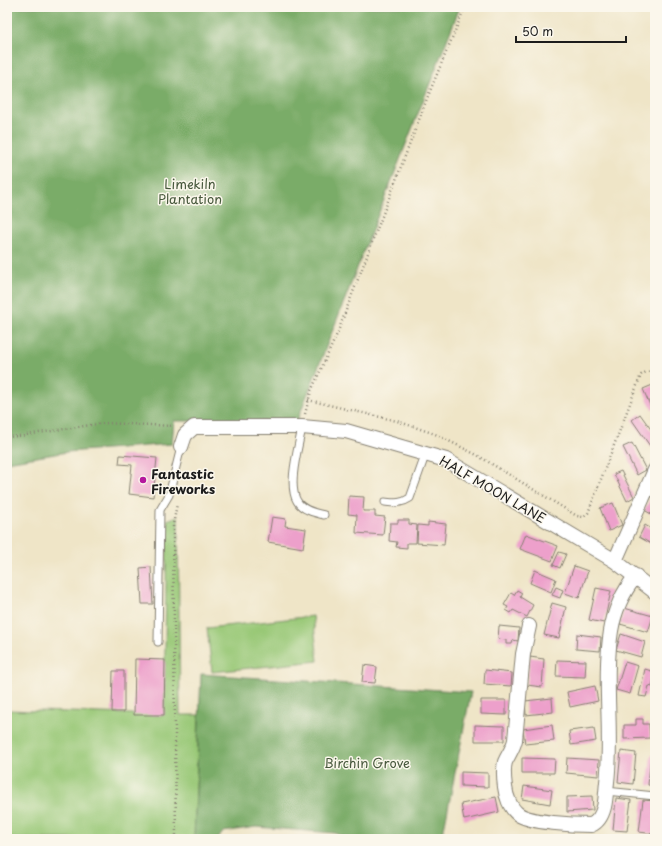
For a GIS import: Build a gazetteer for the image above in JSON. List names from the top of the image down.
{
  "streets": {
    "street": ["HALF MOON LANE"]
  },
  "parks": ["Limekiln Plantation", "Birchin Grove"],
  "places": ["Fantastic Fireworks"],
  "scale_bar": "50 m"
}
